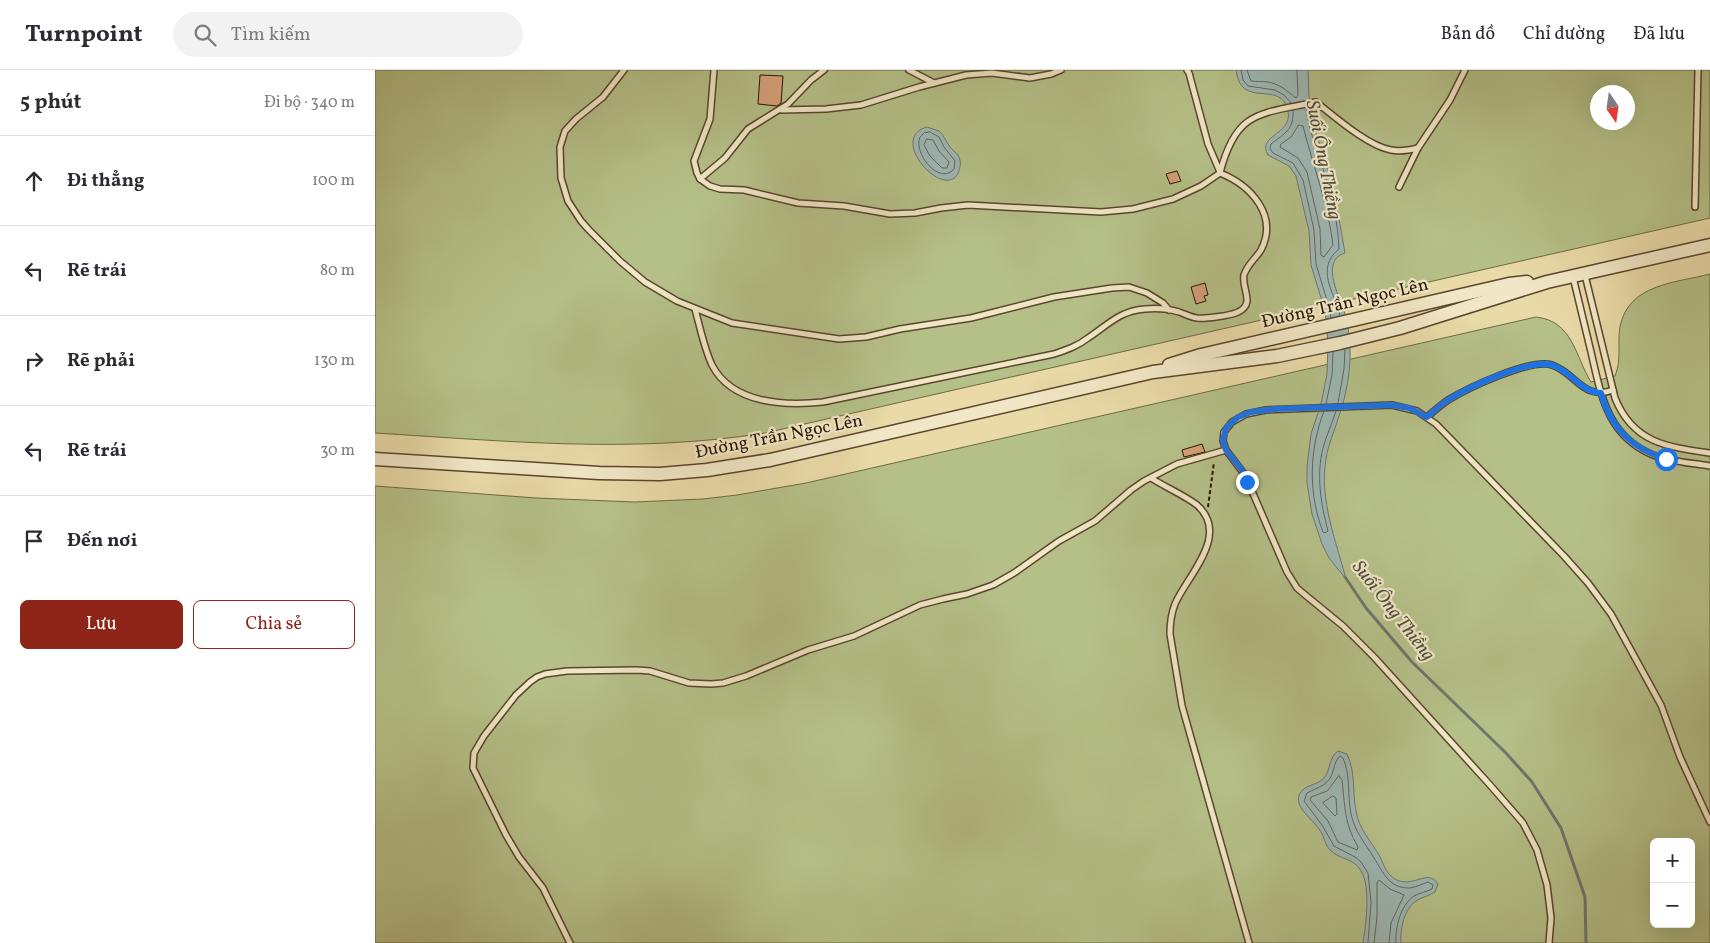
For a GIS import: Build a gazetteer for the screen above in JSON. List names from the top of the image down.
{
  "streets": {
    "street": ["Đường Trần Ngọc Lên"]
  },
  "water": ["Suối Ông Thiềng"],
  "north": "bottom",
  "page": {
    "header": "Turnpoint",
    "search": "Tìm kiếm",
    "nav": ["Bản đồ", "Chỉ đường", "Đã lưu"],
    "heading": ["5 phút", "Đi bộ · 340 m"],
    "list": [
      ["Đi thẳng", "100 m"],
      ["Rẽ trái", "80 m"],
      ["Rẽ phải", "130 m"],
      ["Rẽ trái", "30 m"],
      "Đến nơi"
    ],
    "buttons": ["Lưu", "Chia sẻ"],
    "map_buttons": ["+", "−"]
  }
}
